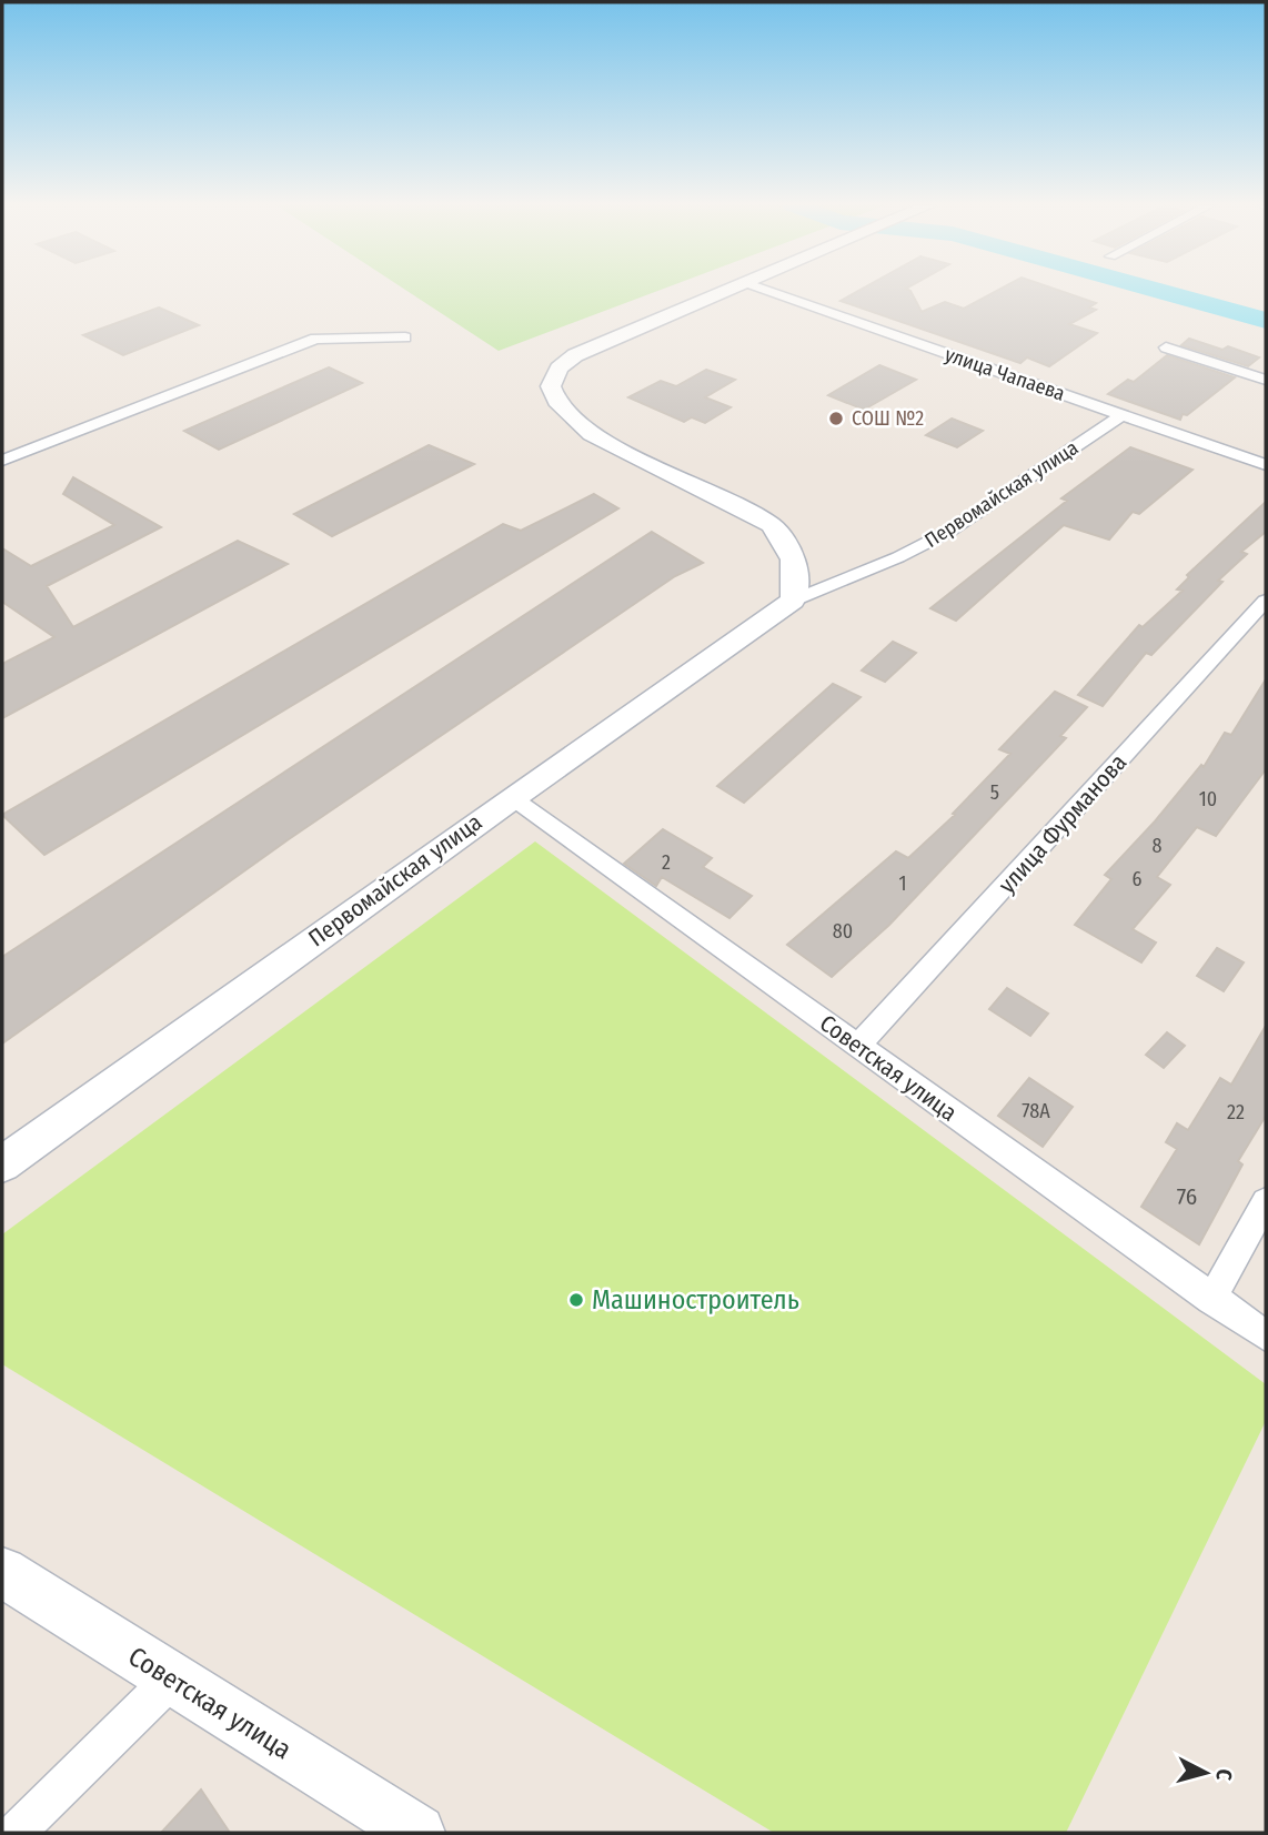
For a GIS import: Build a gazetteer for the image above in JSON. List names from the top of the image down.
{
  "streets": {
    "main road": ["Первомайская улица", "Советская улица"],
    "street": ["улица Чапаева", "улица Фурманова"]
  },
  "crossings": [
    ["улица Чапаева", "Первомайская улица"],
    ["Первомайская улица", "Советская улица"],
    ["улица Фурманова", "Советская улица"]
  ],
  "places": ["СОШ №2", "Машиностроитель"],
  "house_numbers": [
    "5",
    "10",
    "8",
    "2",
    "6",
    "1",
    "80",
    "78А",
    "22",
    "76"
  ],
  "north": "right"
}
